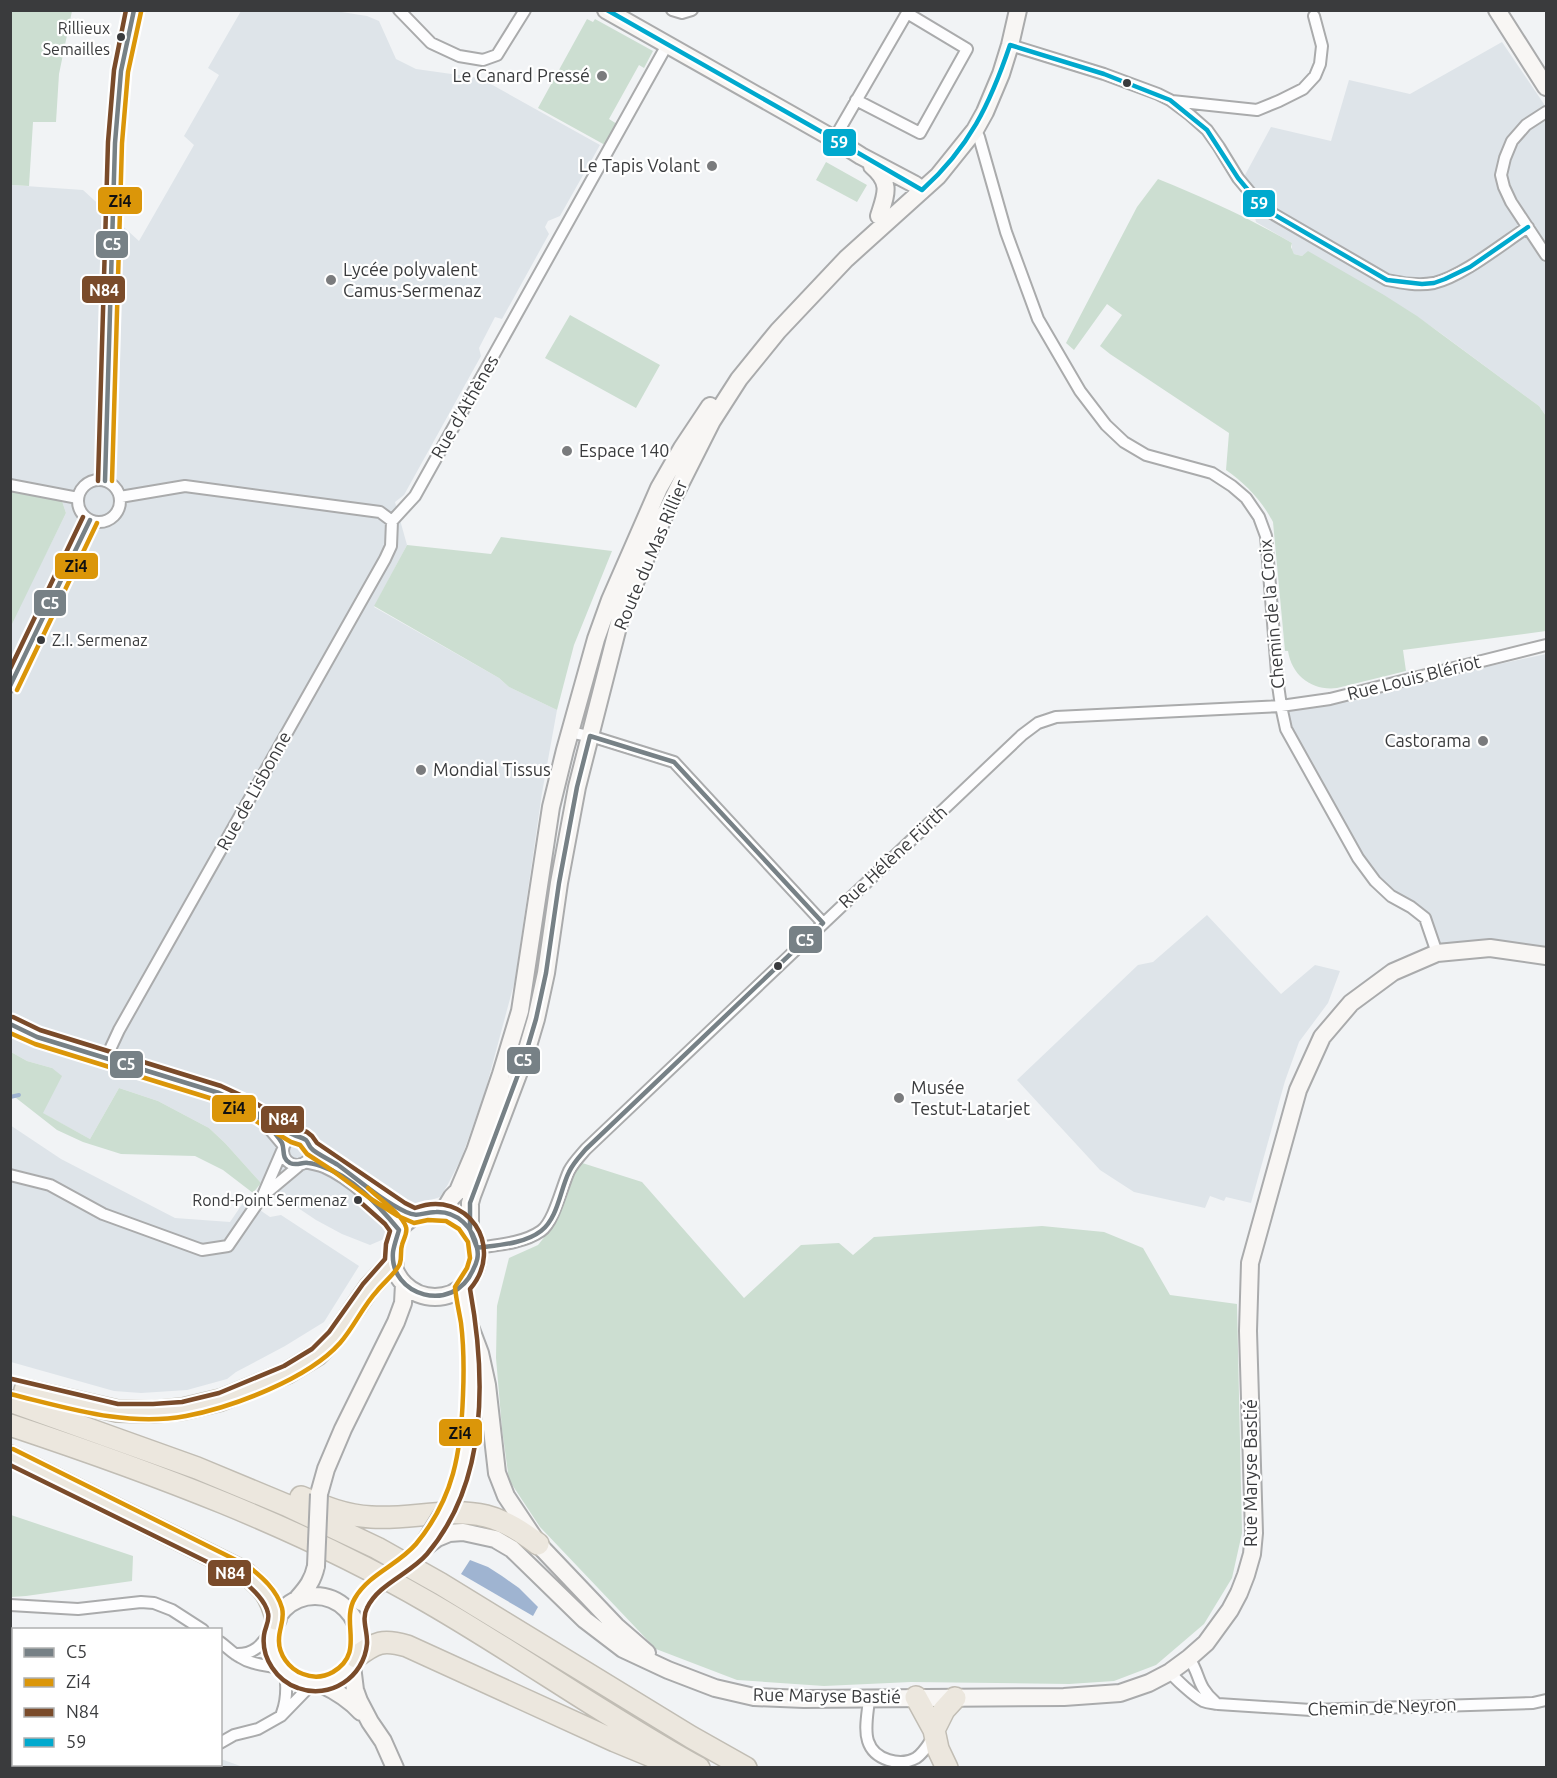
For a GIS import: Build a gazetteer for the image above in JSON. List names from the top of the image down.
{
  "streets": {
    "main road": ["Route du Mas Rillier", "Rue Maryse Bastié"],
    "street": [
      "Rue d'Athènes",
      "Chemin de la Croix",
      "Rue Louis Blériot",
      "Rue de Lisbonne",
      "Rue Hélène Fürth",
      "Chemin de Neyron"
    ]
  },
  "crossings": [
    ["Rue d'Athènes", "Rue de Lisbonne"],
    ["Route du Mas Rillier", "Chemin de la Croix"],
    ["Route du Mas Rillier", "Rue Hélène Fürth"],
    ["Chemin de la Croix", "Rue Louis Blériot"],
    ["Chemin de la Croix", "Rue Hélène Fürth"],
    ["Chemin de la Croix", "Rue Maryse Bastié"],
    ["Rue Louis Blériot", "Rue Hélène Fürth"],
    ["Rue Maryse Bastié", "Chemin de Neyron"]
  ],
  "places": [
    "Rillieux Semailles",
    "Le Canard Pressé",
    "Le Tapis Volant",
    "Lycée polyvalent Camus-Sermenaz",
    "Espace 140",
    "Z.I. Sermenaz",
    "Castorama",
    "Mondial Tissus",
    "Musée Testut-Latarjet",
    "Rond-Point Sermenaz"
  ],
  "lines": [
    "transit line C5",
    "transit line N84",
    "transit line 59",
    "transit line Zi4"
  ],
  "legend": [
    "C5",
    "Zi4",
    "N84",
    "59"
  ]
}
